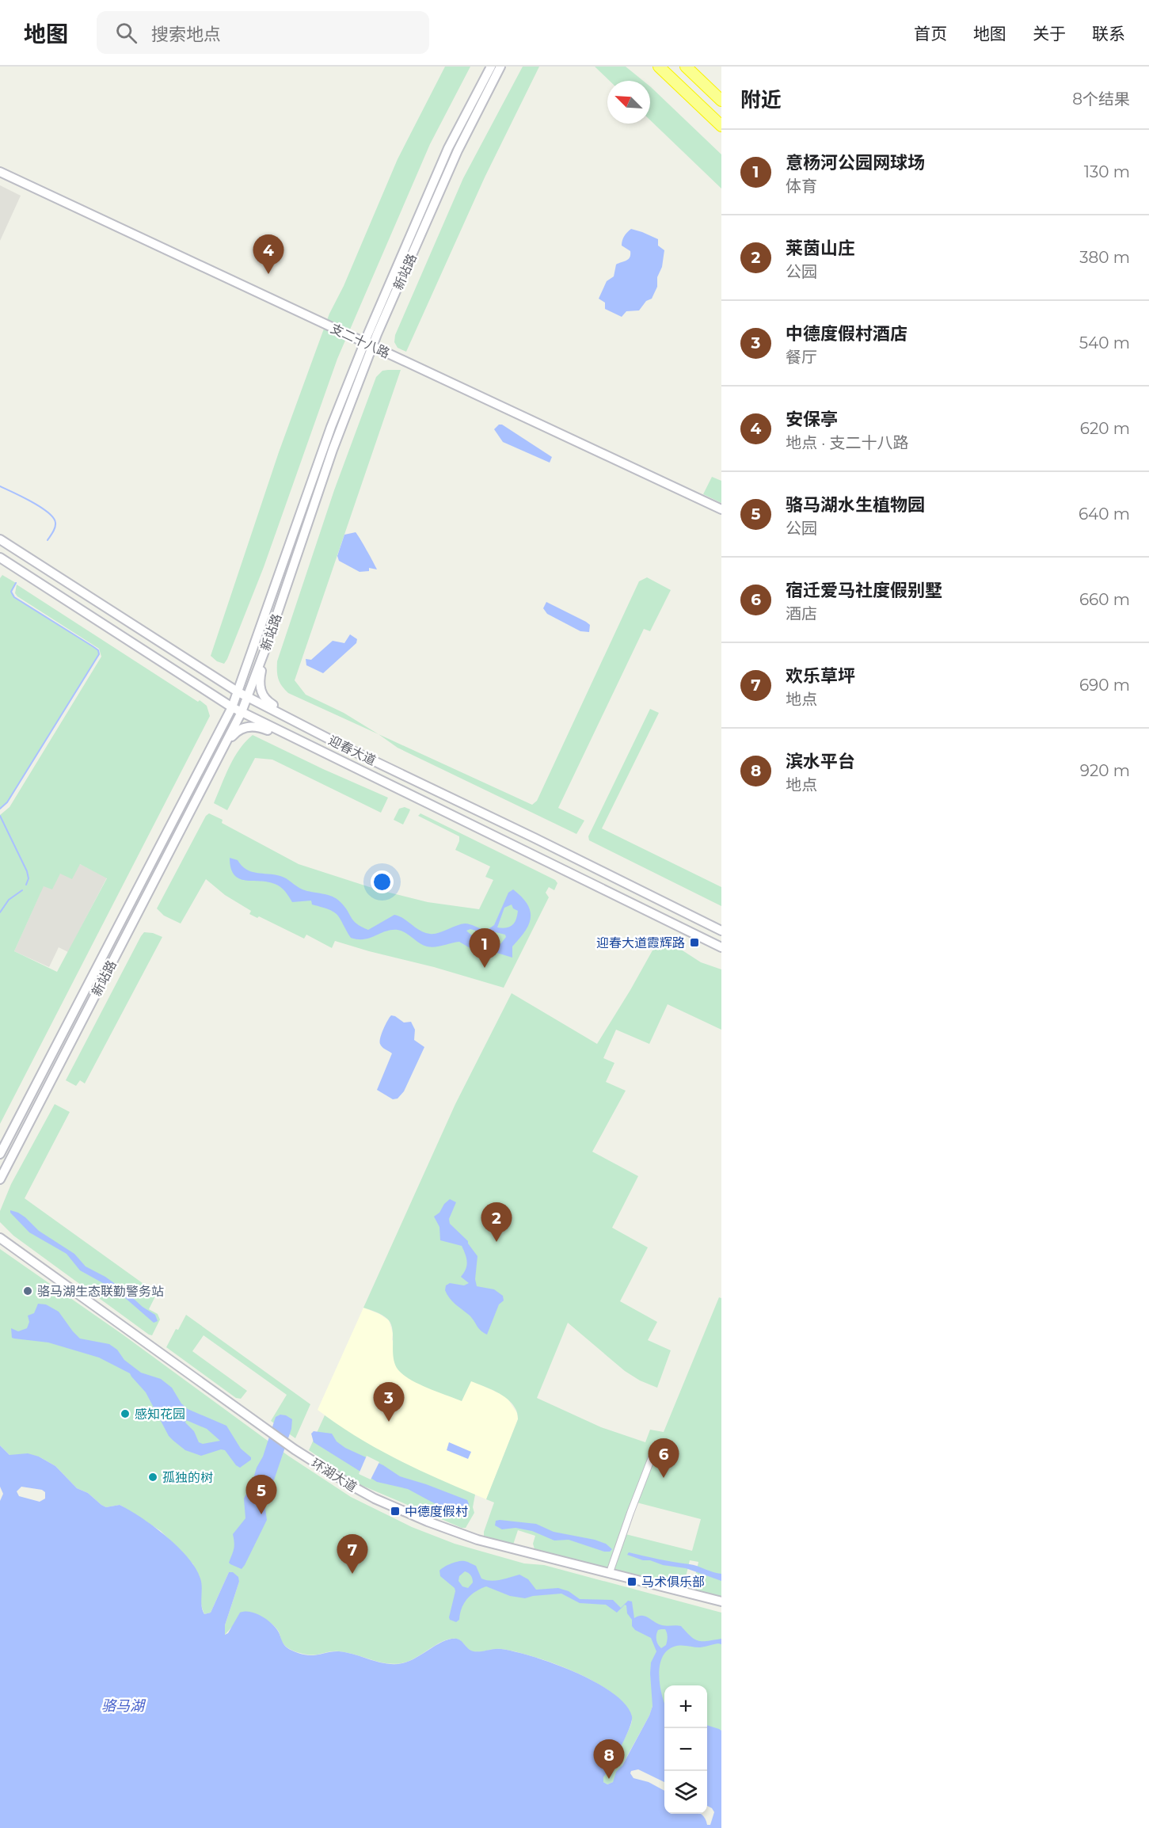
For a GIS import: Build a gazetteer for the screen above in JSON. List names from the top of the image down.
{
  "streets": {
    "street": [
      "新站路",
      "支二十八路",
      "迎春大道",
      "环湖大道"
    ]
  },
  "crossings": [
    ["新站路", "支二十八路"],
    ["新站路", "迎春大道"]
  ],
  "water": ["骆马湖"],
  "places": {
    "transit": ["迎春大道霞辉路", "中德度假村", "马术俱乐部"],
    "other": ["骆马湖生态联勤警务站", "感知花园", "孤独的树"]
  },
  "north": "top left",
  "page": {
    "header": "地图",
    "search": "搜索地点",
    "nav": [
      "首页",
      "地图",
      "关于",
      "联系"
    ],
    "heading": ["附近", "8个结果"],
    "list": [
      {
        "mark": "1",
        "name": "意杨河公园网球场",
        "note": "体育",
        "value": "130 m"
      },
      {
        "mark": "2",
        "name": "莱茵山庄",
        "note": "公园",
        "value": "380 m"
      },
      {
        "mark": "3",
        "name": "中德度假村酒店",
        "note": "餐厅",
        "value": "540 m"
      },
      {
        "mark": "4",
        "name": "安保亭",
        "note": "地点 · 支二十八路",
        "value": "620 m"
      },
      {
        "mark": "5",
        "name": "骆马湖水生植物园",
        "note": "公园",
        "value": "640 m"
      },
      {
        "mark": "6",
        "name": "宿迁爱马社度假别墅",
        "note": "酒店",
        "value": "660 m"
      },
      {
        "mark": "7",
        "name": "欢乐草坪",
        "note": "地点",
        "value": "690 m"
      },
      {
        "mark": "8",
        "name": "滨水平台",
        "note": "地点",
        "value": "920 m"
      }
    ],
    "pins": [
      "4",
      "1",
      "2",
      "3",
      "6",
      "5",
      "7",
      "8"
    ],
    "map_buttons": ["+", "−"]
  }
}
